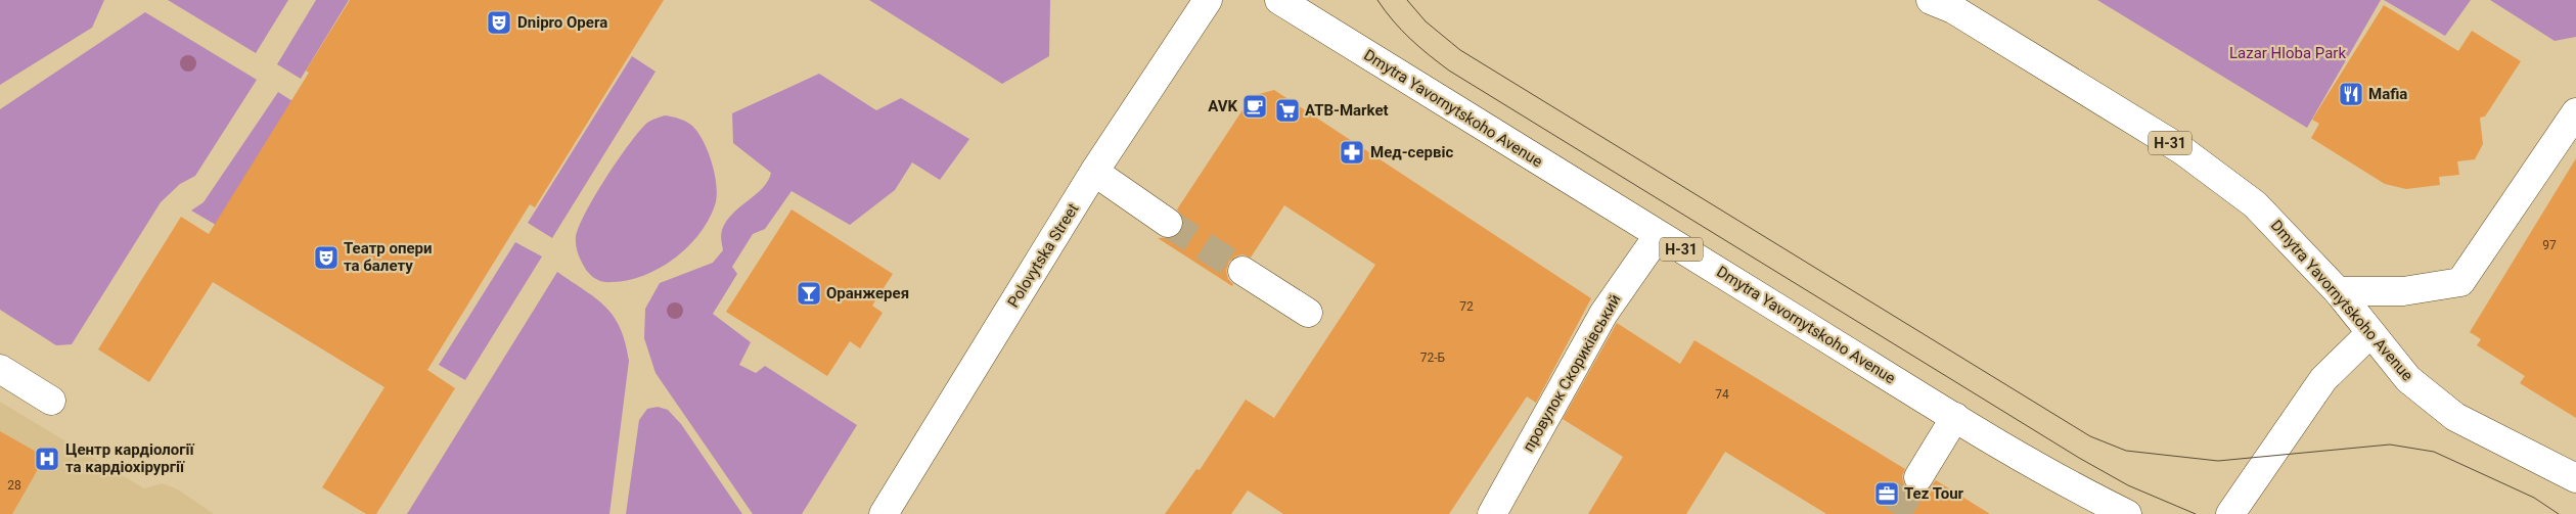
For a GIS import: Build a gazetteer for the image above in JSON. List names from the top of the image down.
{
  "streets": {
    "main road": [
      "Dmytra Yavornytskoho Avenue",
      "Н-31",
      "Polovytska Street",
      "провулок Скориківський"
    ]
  },
  "crossings": [
    ["Dmytra Yavornytskoho Avenue", "провулок Скориківський"]
  ],
  "parks": ["Lazar Hloba Park"],
  "places": {
    "theatre": ["Dnipro Opera", "Театр опери та балету"],
    "restaurant": ["Mafia"],
    "cafe": ["AVK"],
    "supermarket": ["ATB-Market"],
    "pharmacy": ["Мед-сервіс"],
    "bar": ["Оранжерея"],
    "hospital": ["Центр кардіології та кардіохірургії"],
    "office": ["Tez Tour"]
  },
  "house_numbers": [
    "97",
    "72",
    "72-Б",
    "74",
    "28"
  ]
}
